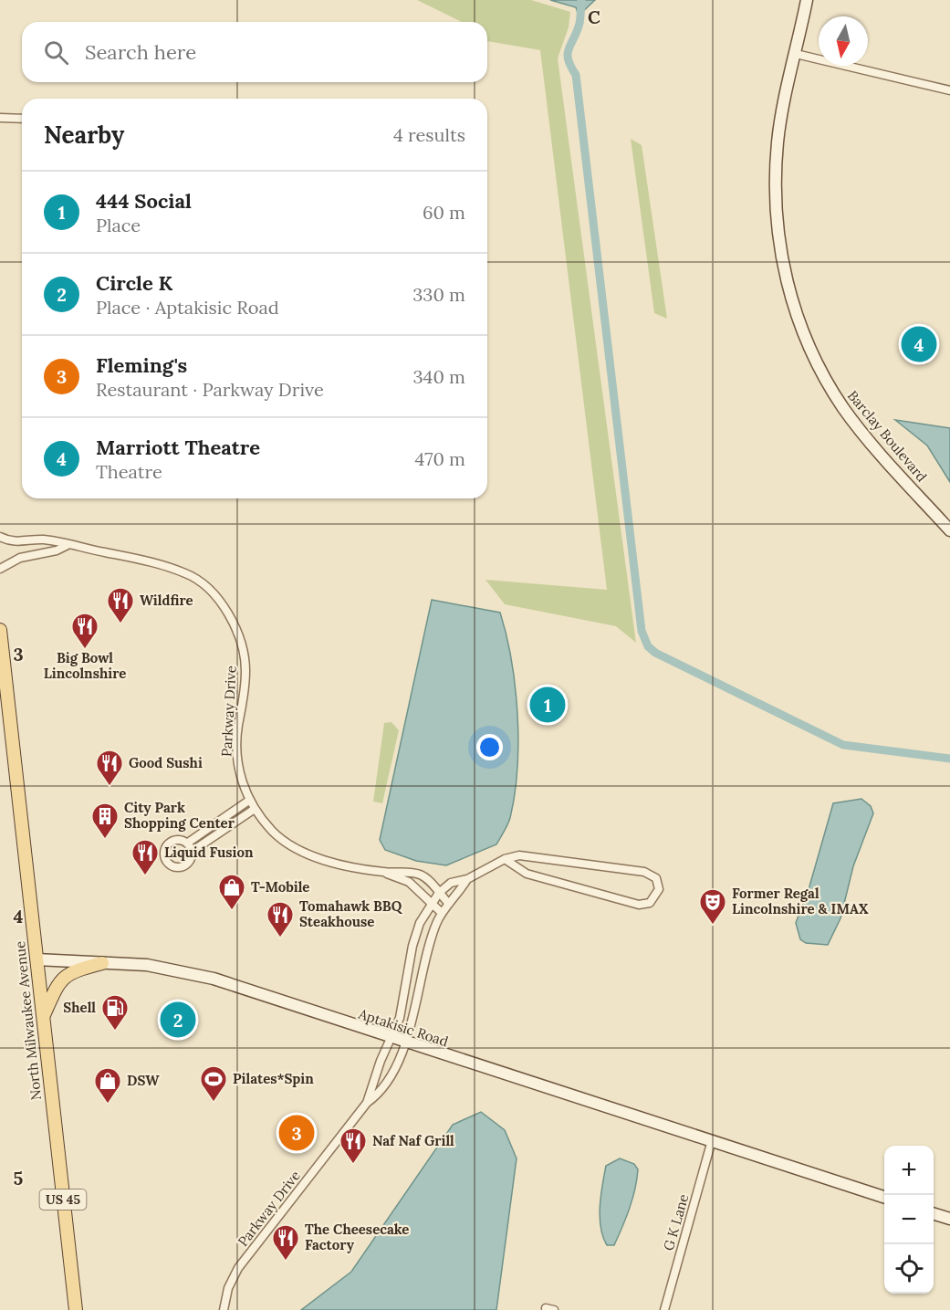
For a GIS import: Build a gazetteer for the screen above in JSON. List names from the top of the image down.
{
  "streets": {
    "main road": [
      "Barclay Boulevard",
      "North Milwaukee Avenue",
      "Aptakisic Road",
      "US 45"
    ],
    "street": ["Parkway Drive", "G K Lane"]
  },
  "crossings": [
    ["Parkway Drive", "Aptakisic Road"],
    ["North Milwaukee Avenue", "Aptakisic Road"],
    ["Aptakisic Road", "G K Lane"]
  ],
  "places": {
    "restaurant": [
      "Wildfire",
      "Big Bowl Lincolnshire",
      "Good Sushi",
      "Liquid Fusion",
      "Tomahawk BBQ Steakhouse",
      "Naf Naf Grill",
      "The Cheesecake Factory"
    ],
    "building": ["City Park Shopping Center"],
    "shop": ["T-Mobile", "DSW"],
    "theatre": ["Former Regal Lincolnshire & IMAX"],
    "fuel station": ["Shell"],
    "sports": ["Pilates*Spin"]
  },
  "north": "bottom",
  "page": {
    "search": "Search here",
    "heading": ["Nearby", "4 results"],
    "list": [
      {
        "mark": "1",
        "name": "444 Social",
        "note": "Place",
        "value": "60 m"
      },
      {
        "mark": "2",
        "name": "Circle K",
        "note": "Place · Aptakisic Road",
        "value": "330 m"
      },
      {
        "mark": "3",
        "name": "Fleming's",
        "note": "Restaurant · Parkway Drive",
        "value": "340 m"
      },
      {
        "mark": "4",
        "name": "Marriott Theatre",
        "note": "Theatre",
        "value": "470 m"
      }
    ],
    "pins": [
      "4",
      "1",
      "2",
      "3"
    ],
    "map_buttons": ["+", "−"]
  },
  "grid": {
    "columns": ["C"],
    "rows": ["3", "4", "5"]
  }
}
